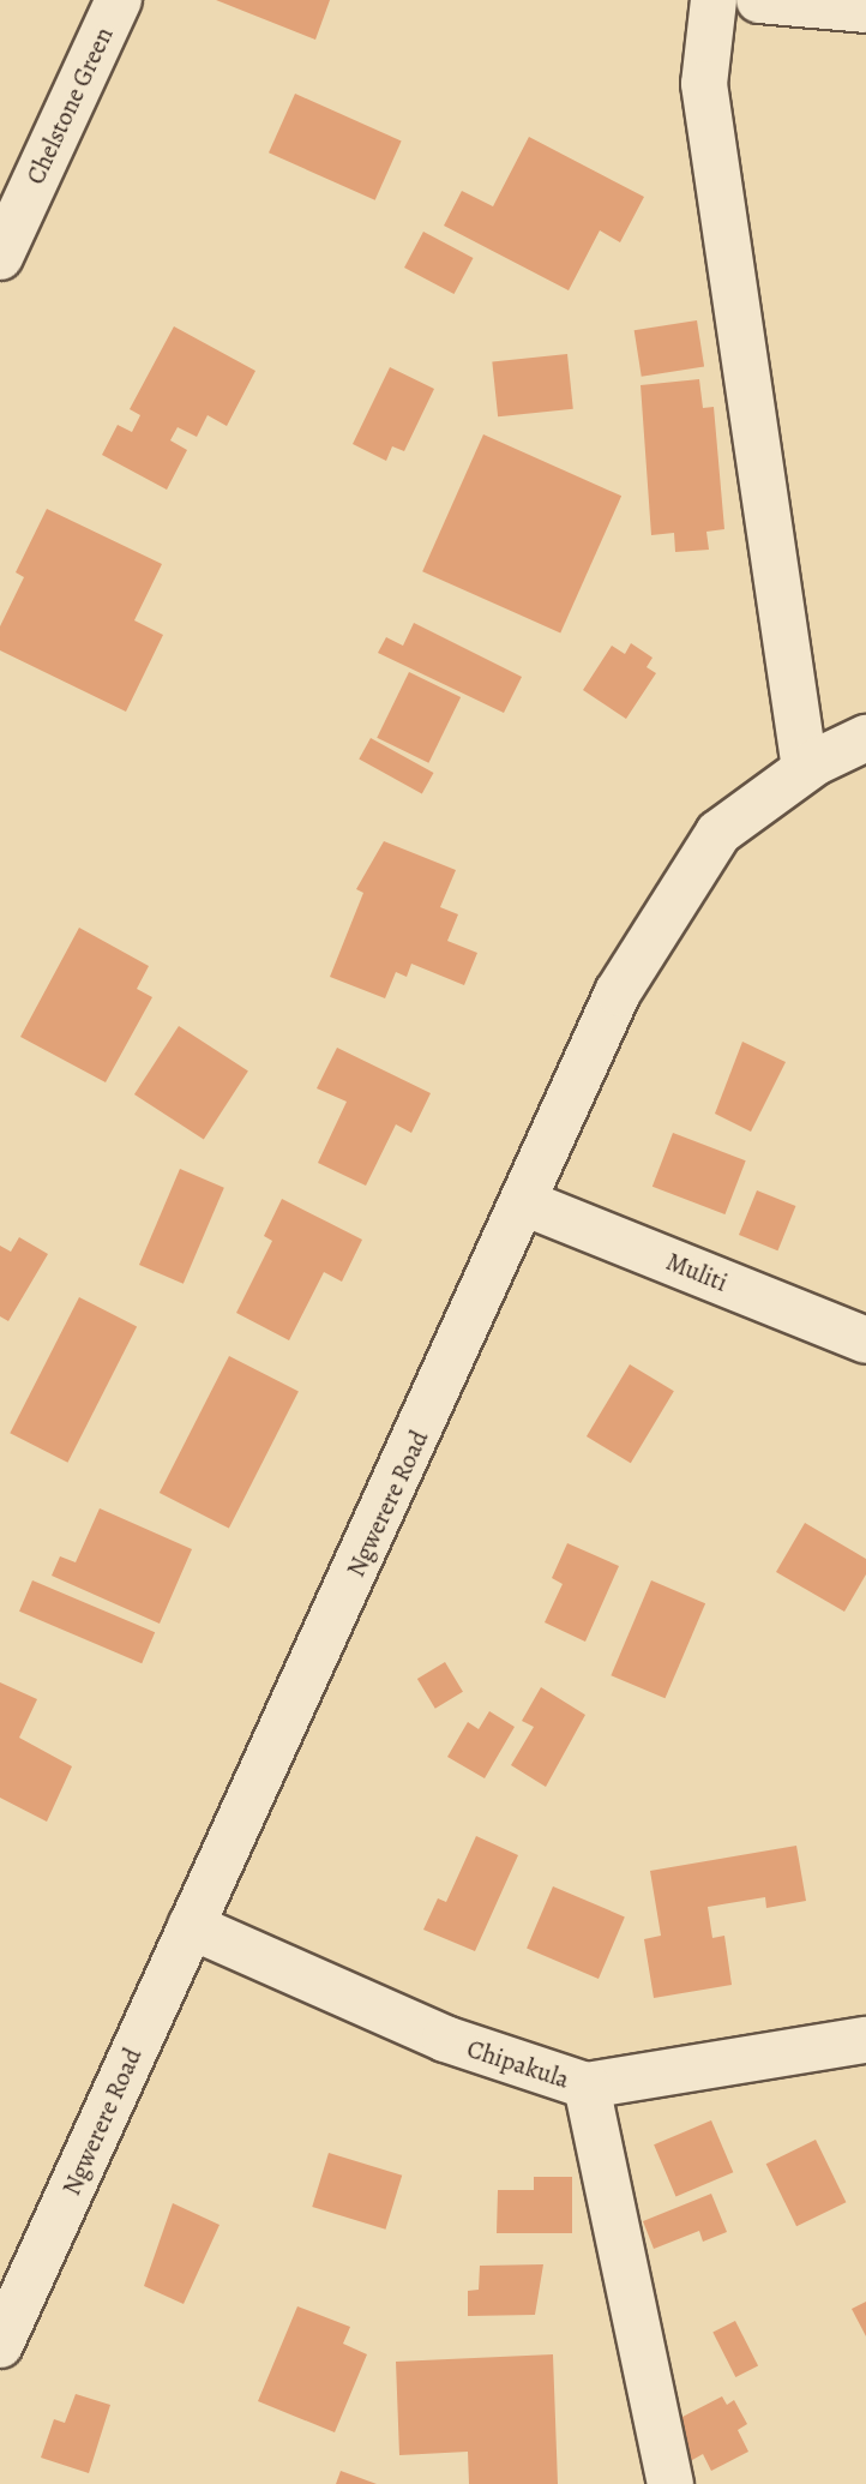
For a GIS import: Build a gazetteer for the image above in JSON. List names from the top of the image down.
{
  "streets": {
    "street": [
      "Chelstone Green",
      "Muliti",
      "Ngwerere Road",
      "Chipakula"
    ]
  },
  "crossings": [
    ["Muliti", "Ngwerere Road"],
    ["Ngwerere Road", "Chipakula"]
  ]
}
